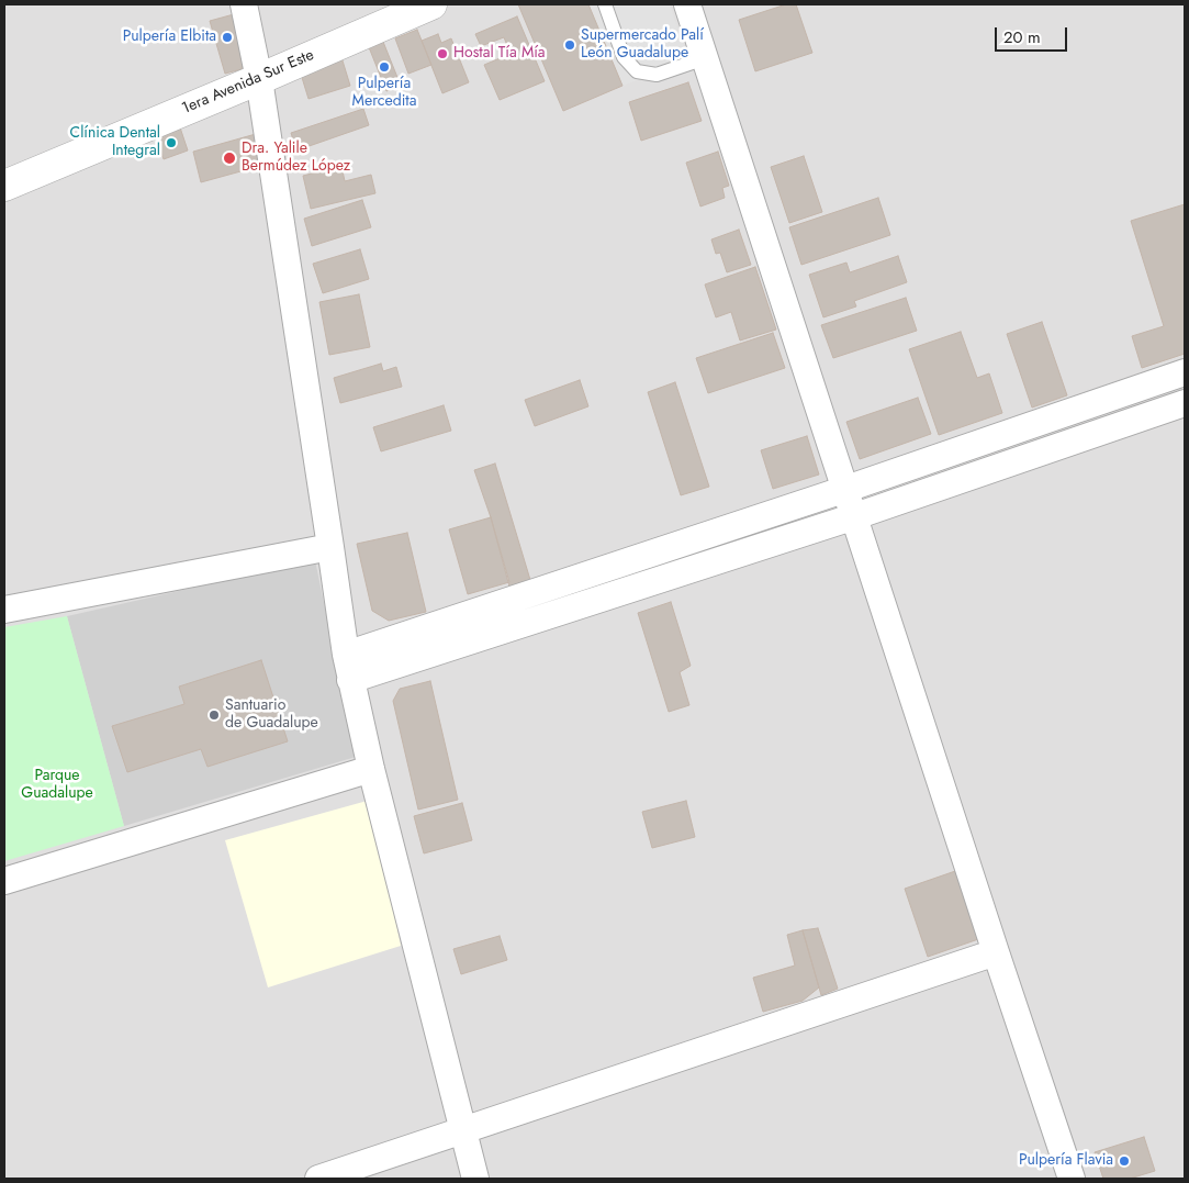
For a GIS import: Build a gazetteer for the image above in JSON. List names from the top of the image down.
{
  "streets": {
    "street": ["1era Avenida Sur Este"]
  },
  "parks": ["Parque Guadalupe"],
  "places": [
    "Pulpería Elbita",
    "Supermercado Palí León Guadalupe",
    "Hostal Tía Mía",
    "Pulpería Mercedita",
    "Clínica Dental Integral",
    "Dra. Yalile Bermúdez López",
    "Santuario de Guadalupe",
    "Pulpería Flavia"
  ],
  "scale_bar": "20 m"
}
